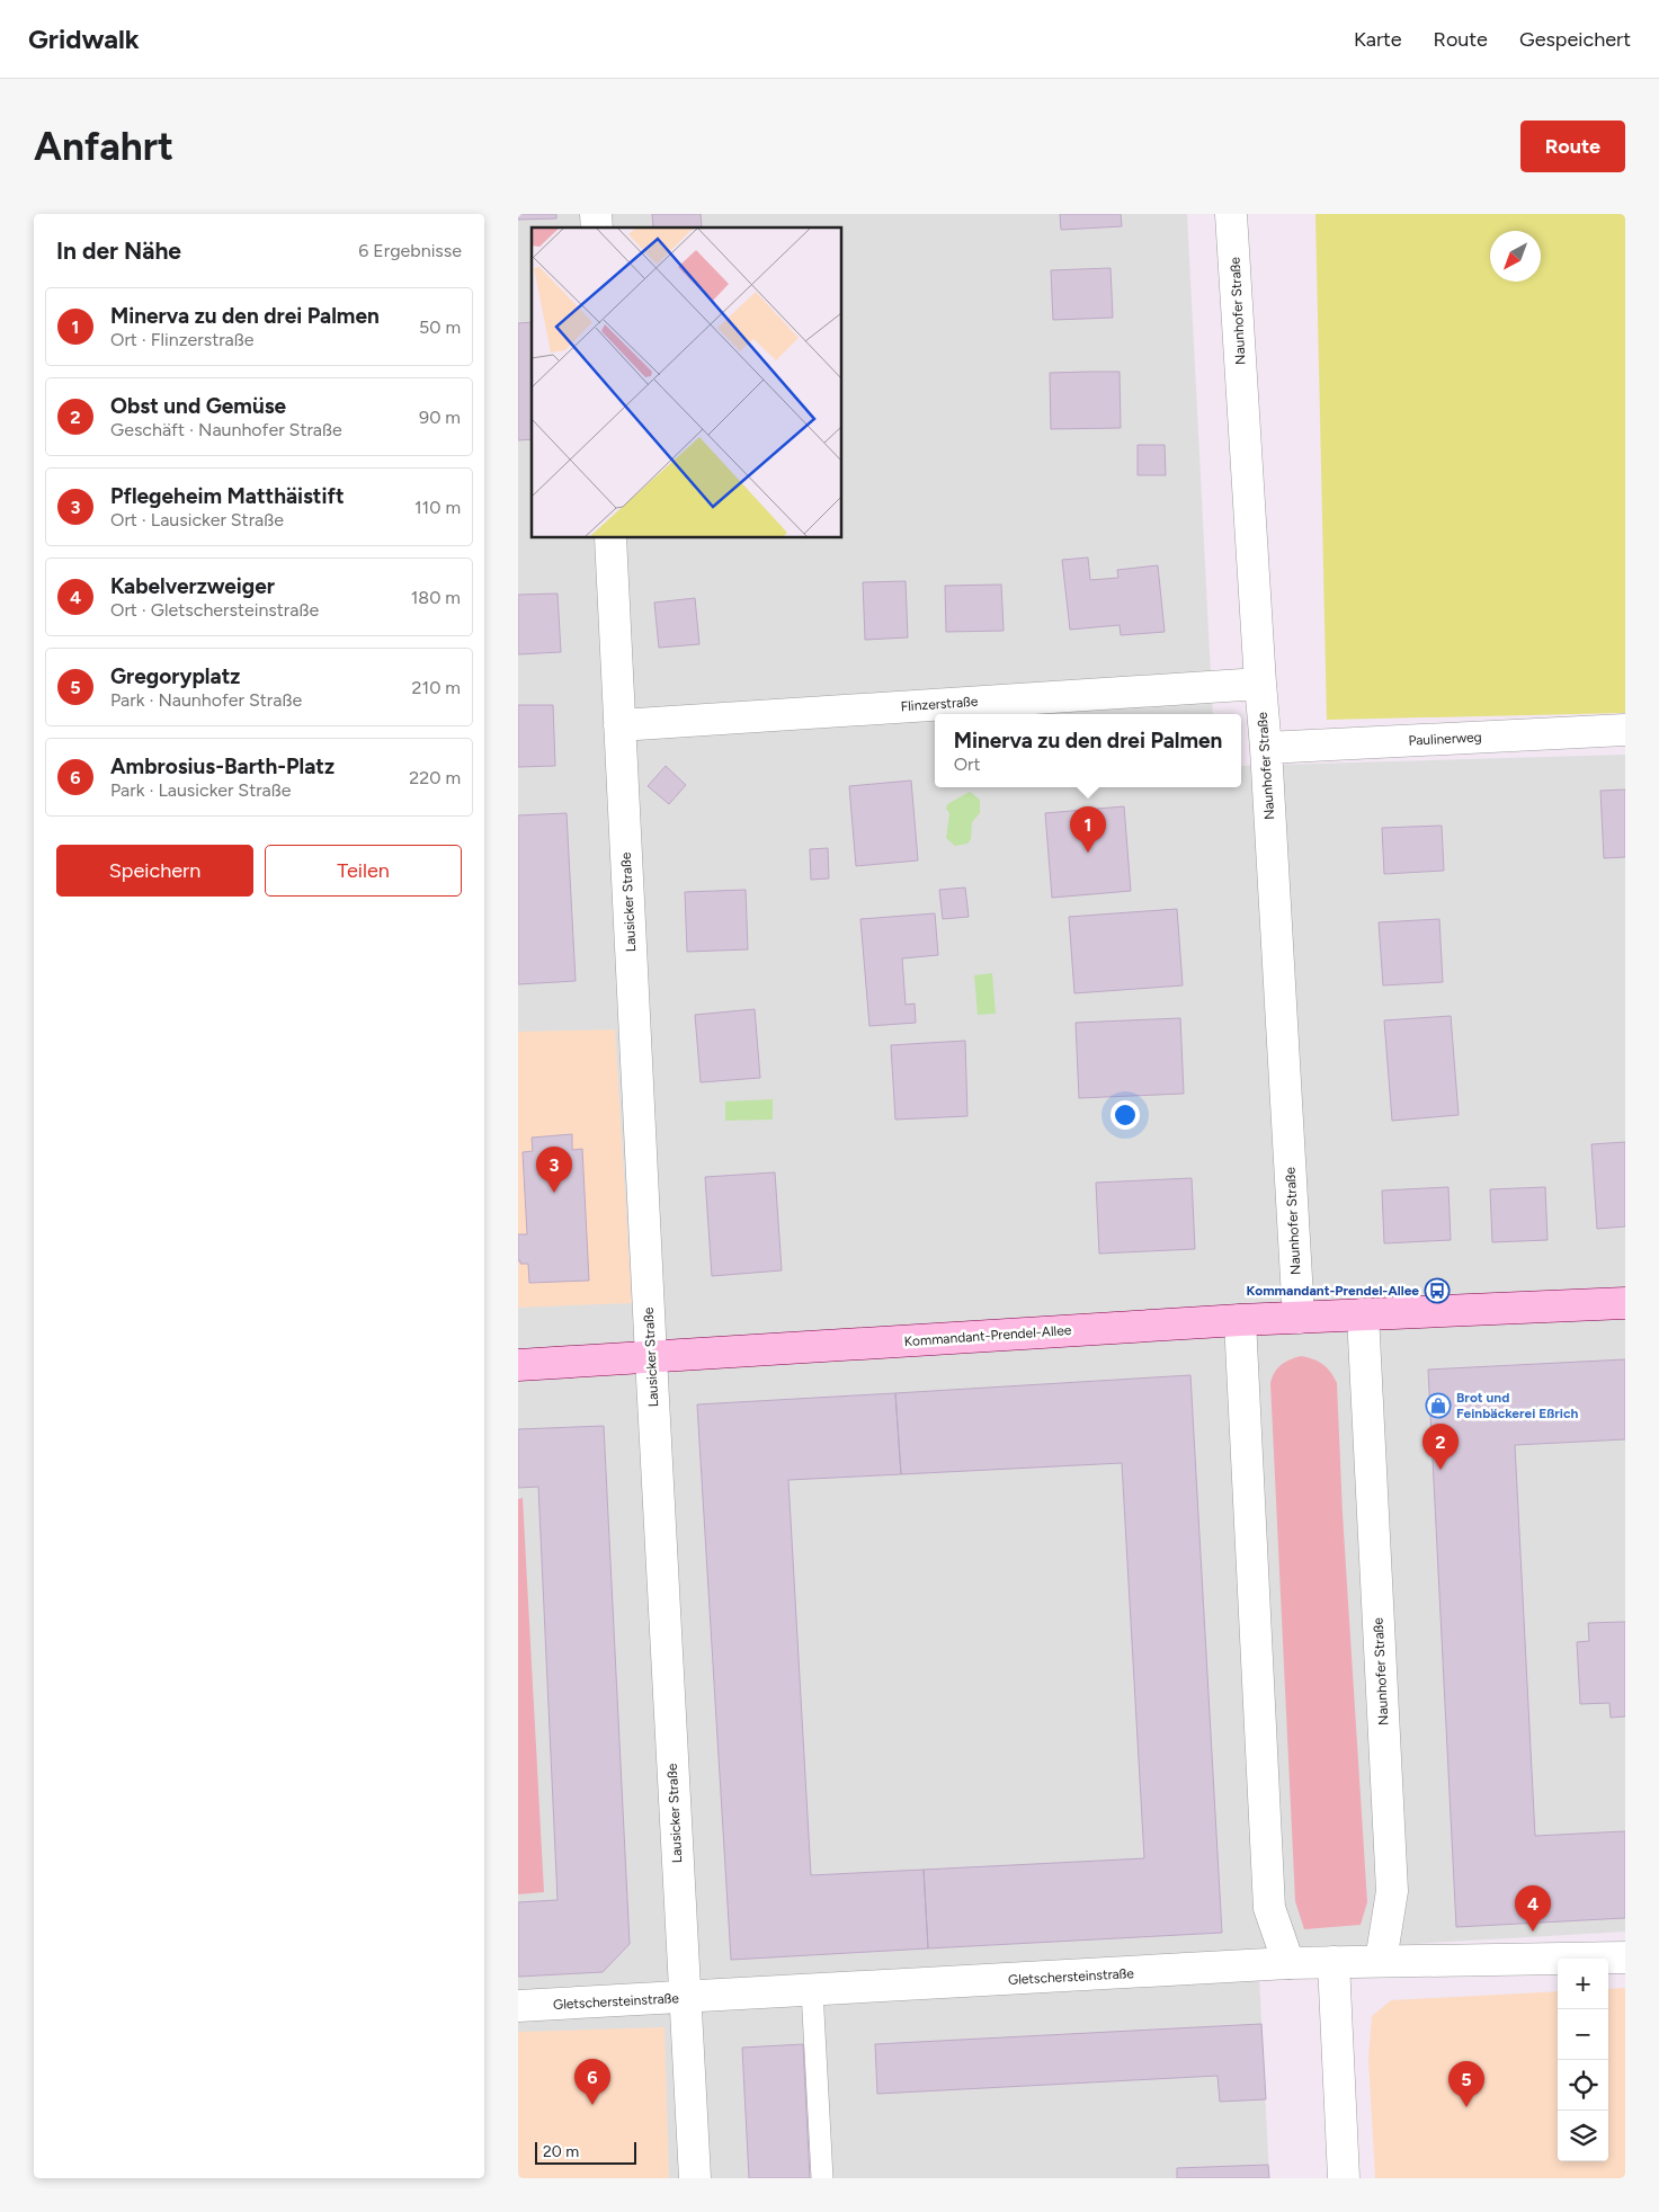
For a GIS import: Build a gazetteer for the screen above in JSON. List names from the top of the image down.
{
  "streets": {
    "main road": ["Kommandant-Prendel-Allee"],
    "street": [
      "Naunhofer Straße",
      "Flinzerstraße",
      "Paulinerweg",
      "Lausicker Straße",
      "Gletschersteinstraße"
    ]
  },
  "crossings": [
    ["Naunhofer Straße", "Flinzerstraße"],
    ["Naunhofer Straße", "Paulinerweg"],
    ["Naunhofer Straße", "Kommandant-Prendel-Allee"],
    ["Naunhofer Straße", "Gletschersteinstraße"],
    ["Flinzerstraße", "Lausicker Straße"],
    ["Lausicker Straße", "Kommandant-Prendel-Allee"],
    ["Lausicker Straße", "Gletschersteinstraße"]
  ],
  "places": {
    "bus stop": ["Kommandant-Prendel-Allee"],
    "shop": ["Brot und Feinbäckerei Eßrich"]
  },
  "scale_bar": "20 m",
  "north": "bottom left",
  "page": {
    "header": "Gridwalk",
    "nav": ["Karte", "Route", "Gespeichert"],
    "buttons": [
      "Route",
      ["Speichern", "Teilen"]
    ],
    "title": "Anfahrt",
    "heading": ["In der Nähe", "6 Ergebnisse"],
    "list": [
      {
        "mark": "1",
        "name": "Minerva zu den drei Palmen",
        "note": "Ort · Flinzerstraße",
        "value": "50 m"
      },
      {
        "mark": "2",
        "name": "Obst und Gemüse",
        "note": "Geschäft · Naunhofer Straße",
        "value": "90 m"
      },
      {
        "mark": "3",
        "name": "Pflegeheim Matthäistift",
        "note": "Ort · Lausicker Straße",
        "value": "110 m"
      },
      {
        "mark": "4",
        "name": "Kabelverzweiger",
        "note": "Ort · Gletschersteinstraße",
        "value": "180 m"
      },
      {
        "mark": "5",
        "name": "Gregoryplatz",
        "note": "Park · Naunhofer Straße",
        "value": "210 m"
      },
      {
        "mark": "6",
        "name": "Ambrosius-Barth-Platz",
        "note": "Park · Lausicker Straße",
        "value": "220 m"
      }
    ],
    "popup": ["Minerva zu den drei Palmen", "Ort"],
    "pins": [
      "1",
      "3",
      "2",
      "4",
      "6",
      "5"
    ],
    "map_buttons": ["+", "−"],
    "scale": "20 m"
  }
}
